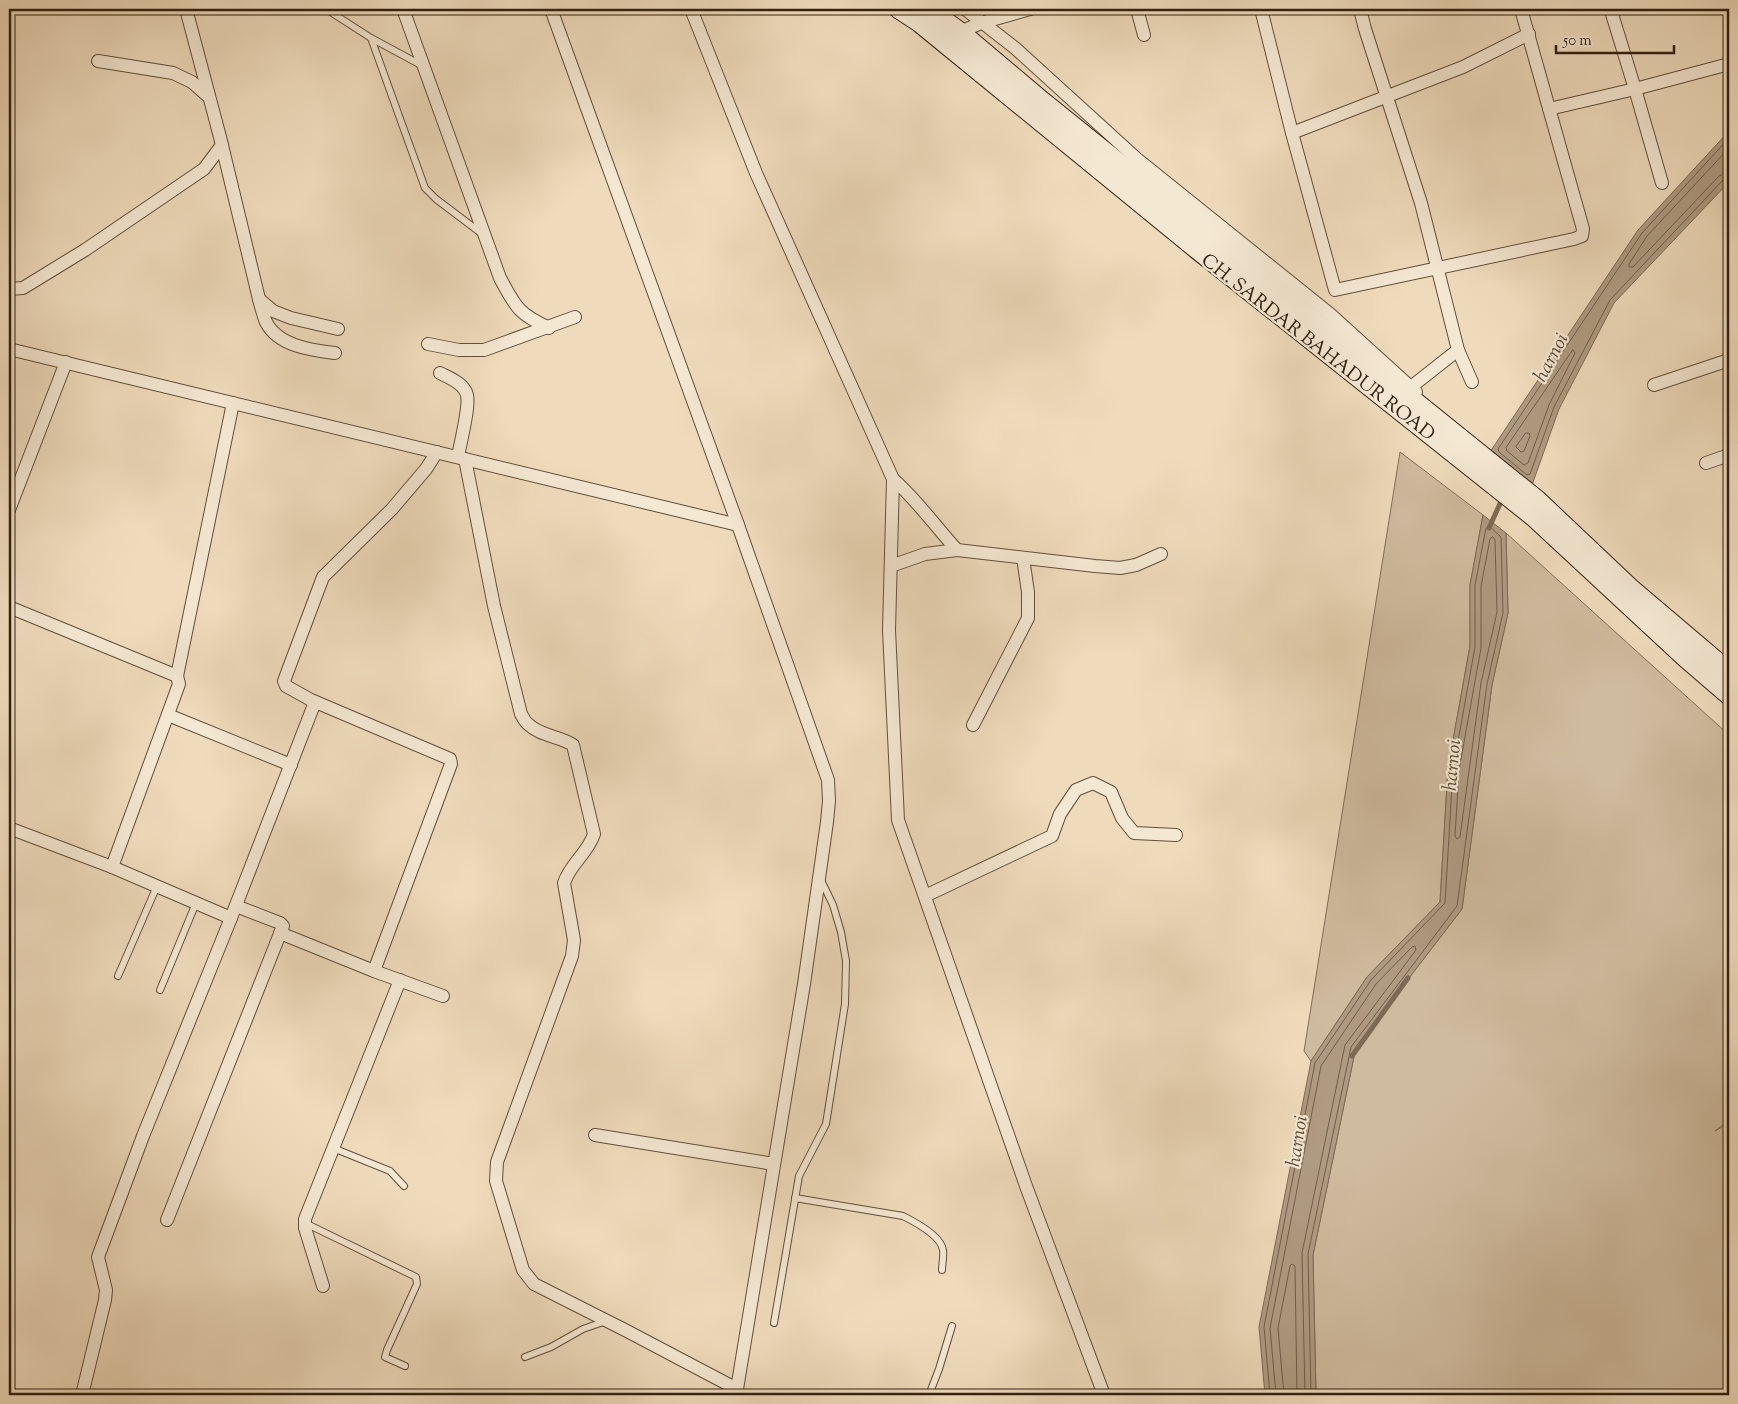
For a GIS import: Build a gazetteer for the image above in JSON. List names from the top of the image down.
{
  "streets": {
    "main road": ["CH. SARDAR BAHADUR ROAD"]
  },
  "water": ["harnoi"],
  "scale_bar": "50 m"
}
